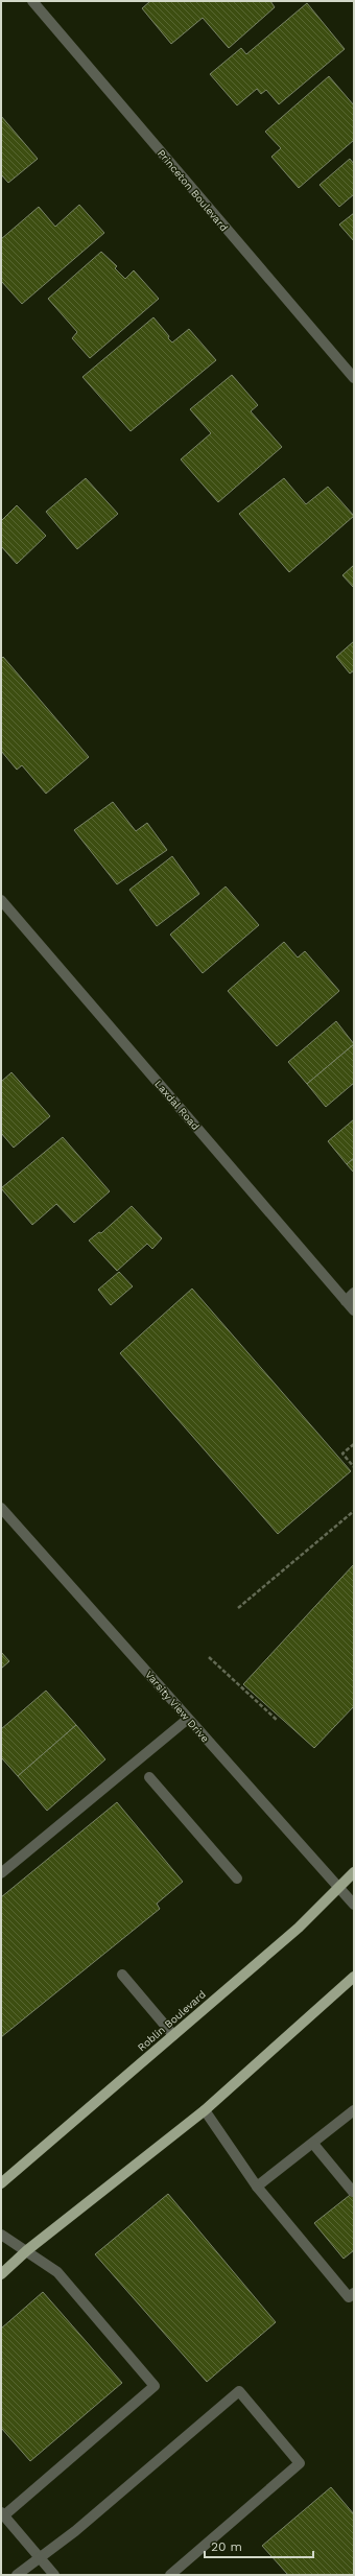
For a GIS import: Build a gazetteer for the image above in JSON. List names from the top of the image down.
{
  "streets": {
    "main road": ["Roblin Boulevard"],
    "street": ["Princeton Boulevard", "Laxdal Road", "Varsity View Drive"]
  },
  "crossings": [
    ["Varsity View Drive", "Roblin Boulevard"]
  ],
  "scale_bar": "20 m"
}
